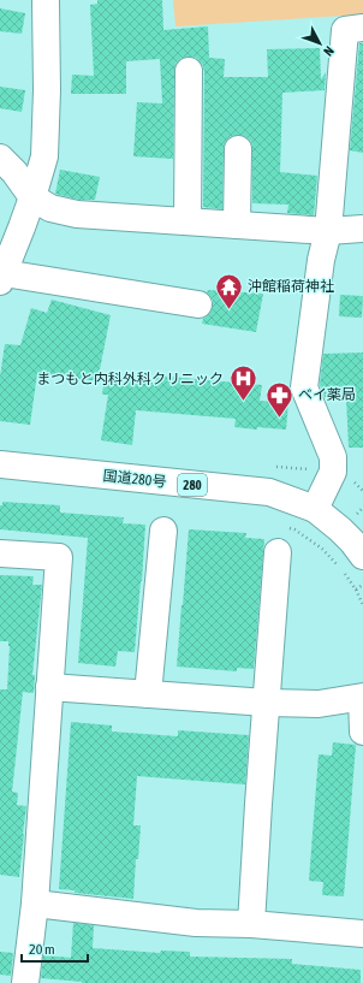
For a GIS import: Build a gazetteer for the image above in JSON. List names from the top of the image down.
{
  "streets": {
    "main road": ["国道280号", "280"]
  },
  "places": {
    "temple": ["沖館稲荷神社"],
    "hospital": ["まつもと内科外科クリニック"],
    "pharmacy": ["ベイ薬局"]
  },
  "scale_bar": "20 m",
  "north": "bottom right"
}
